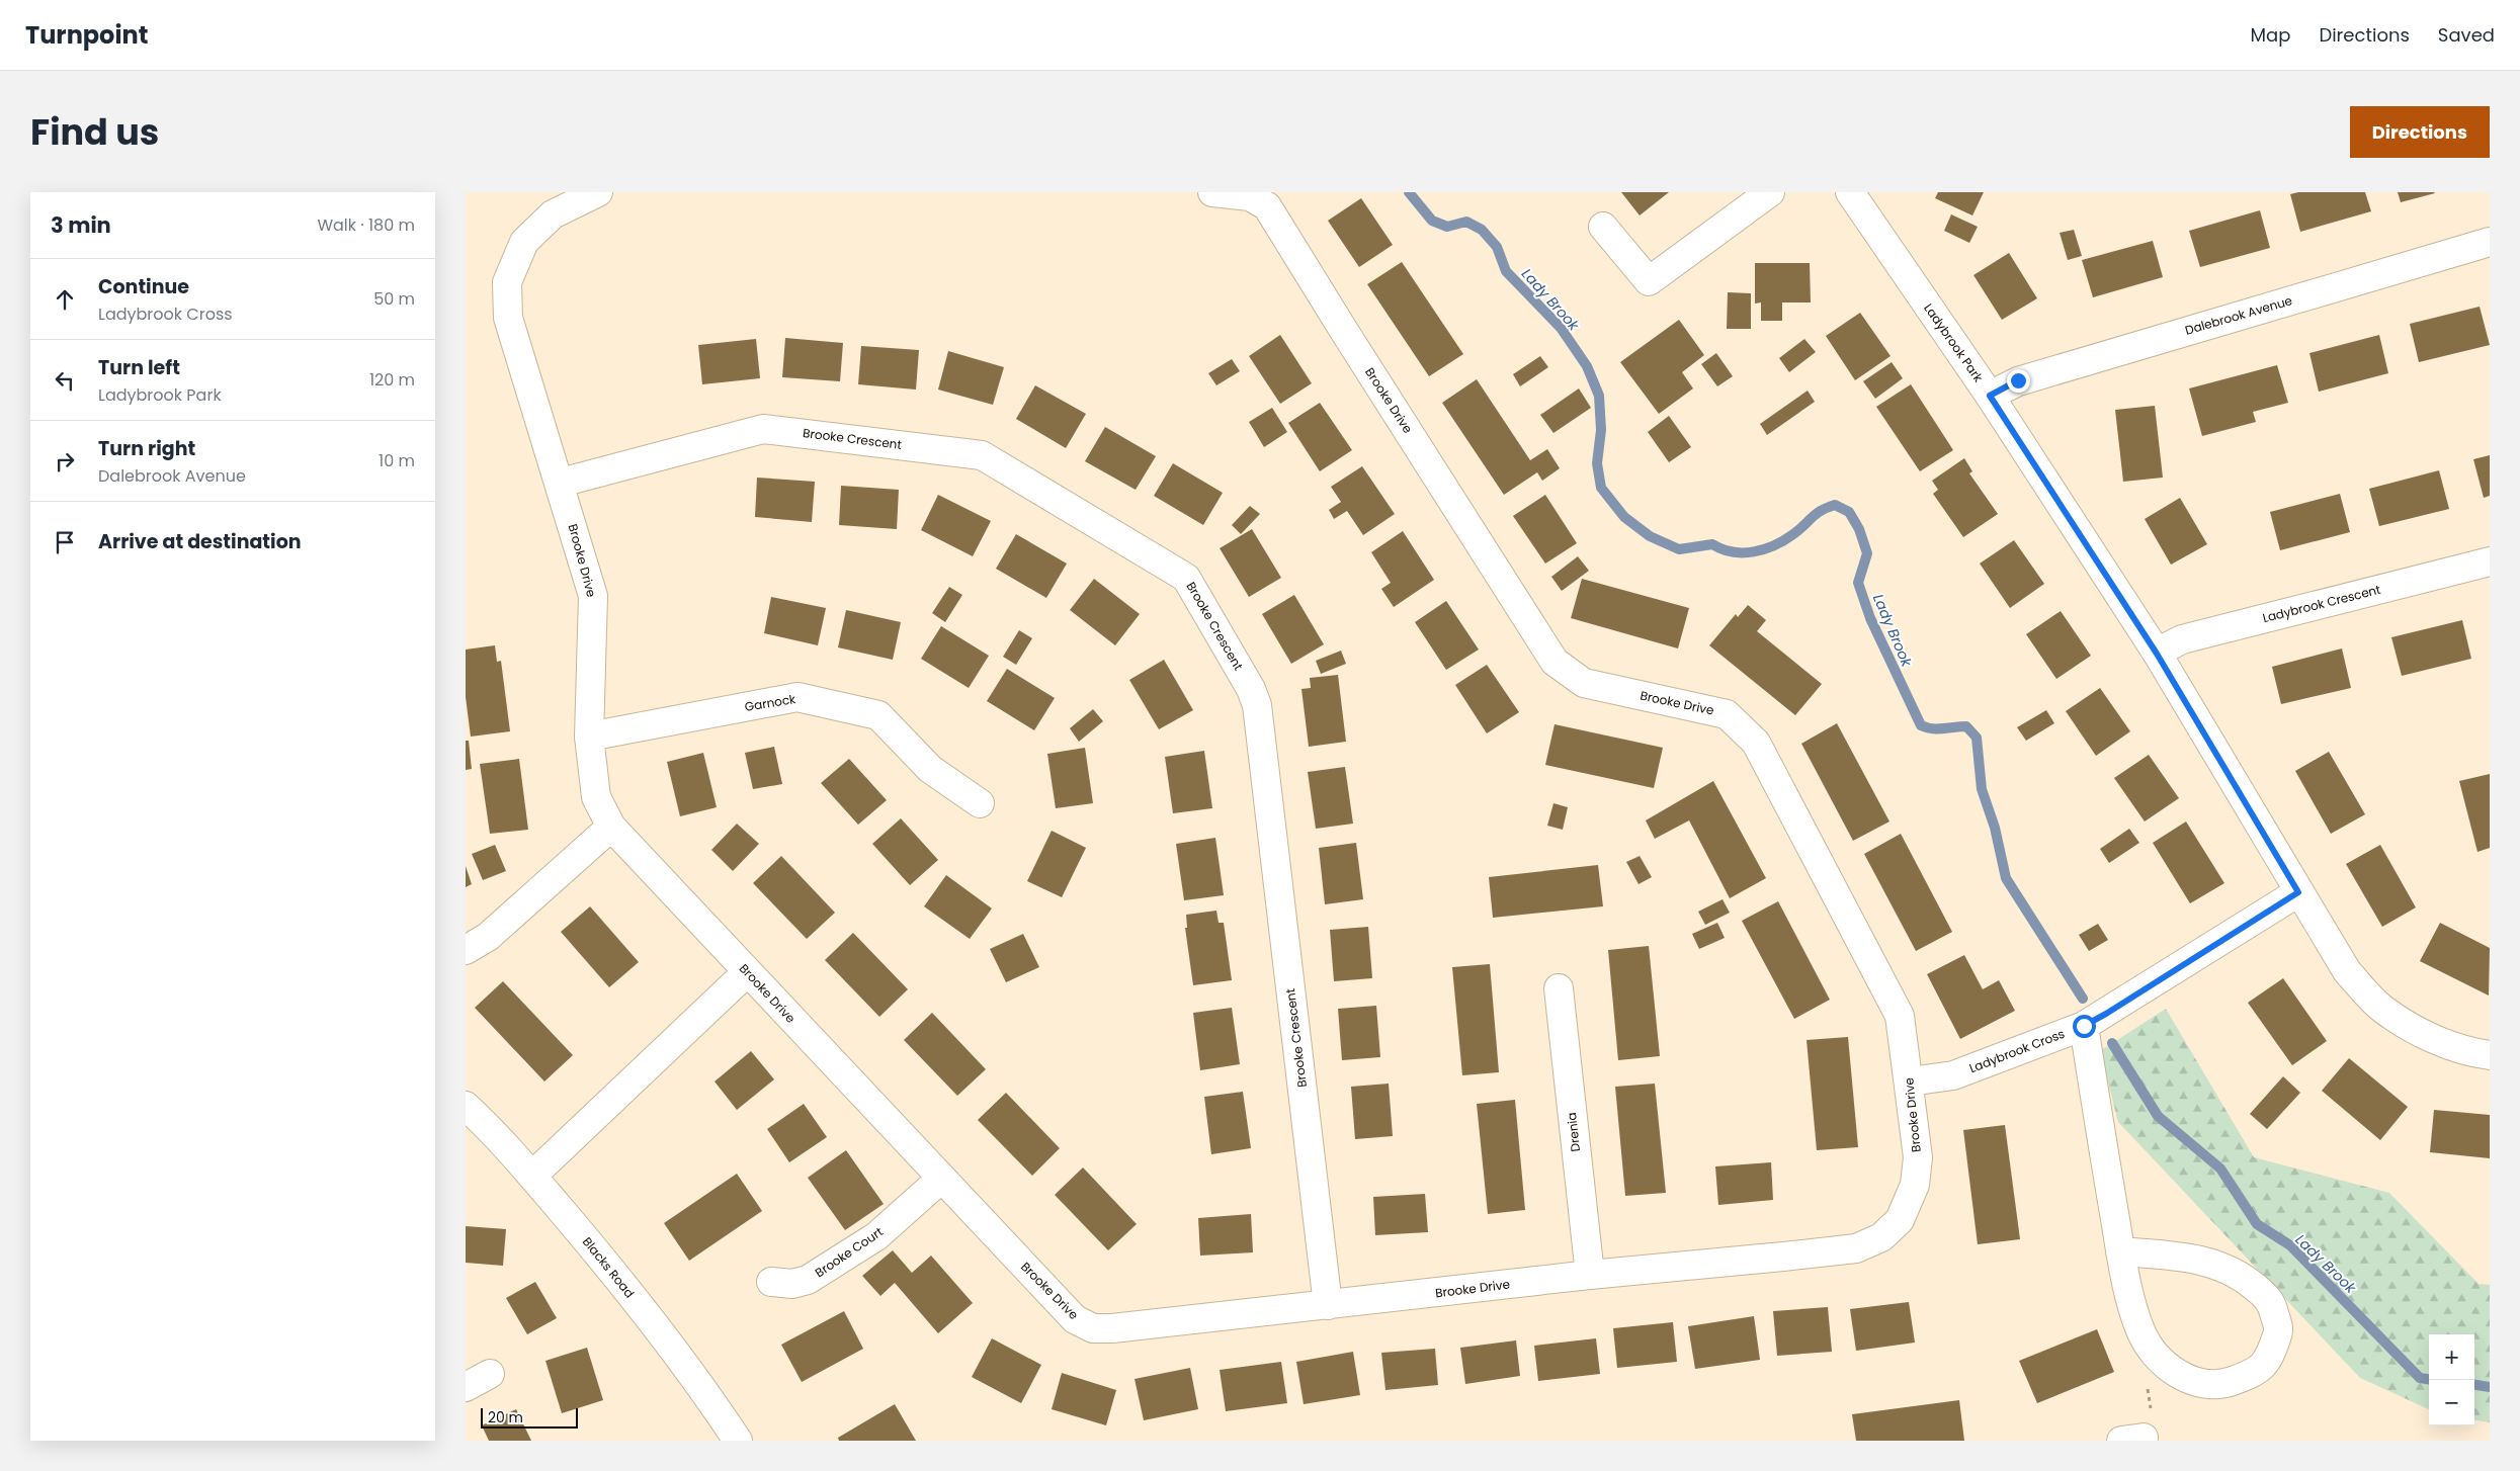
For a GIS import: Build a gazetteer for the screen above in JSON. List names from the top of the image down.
{
  "streets": {
    "street": [
      "Dalebrook Avenue",
      "Ladybrook Park",
      "Brooke Drive",
      "Brooke Crescent",
      "Ladybrook Crescent",
      "Garnock",
      "Ladybrook Cross",
      "Drenia",
      "Brooke Court",
      "Blacks Road"
    ]
  },
  "crossings": [
    ["Dalebrook Avenue", "Ladybrook Park"],
    ["Ladybrook Park", "Ladybrook Crescent"],
    ["Ladybrook Park", "Ladybrook Cross"],
    ["Brooke Drive", "Brooke Crescent"],
    ["Brooke Drive", "Garnock"],
    ["Brooke Drive", "Ladybrook Cross"],
    ["Brooke Drive", "Drenia"],
    ["Brooke Drive", "Brooke Court"]
  ],
  "water": ["Lady Brook"],
  "scale_bar": "20 m",
  "page": {
    "header": "Turnpoint",
    "nav": ["Map", "Directions", "Saved"],
    "title": "Find us",
    "buttons": "Directions",
    "heading": ["3 min", "Walk · 180 m"],
    "list": [
      ["Continue", "Ladybrook Cross", "50 m"],
      ["Turn left", "Ladybrook Park", "120 m"],
      ["Turn right", "Dalebrook Avenue", "10 m"],
      "Arrive at destination"
    ],
    "map_buttons": ["+", "−"],
    "scale": "20 m"
  }
}
